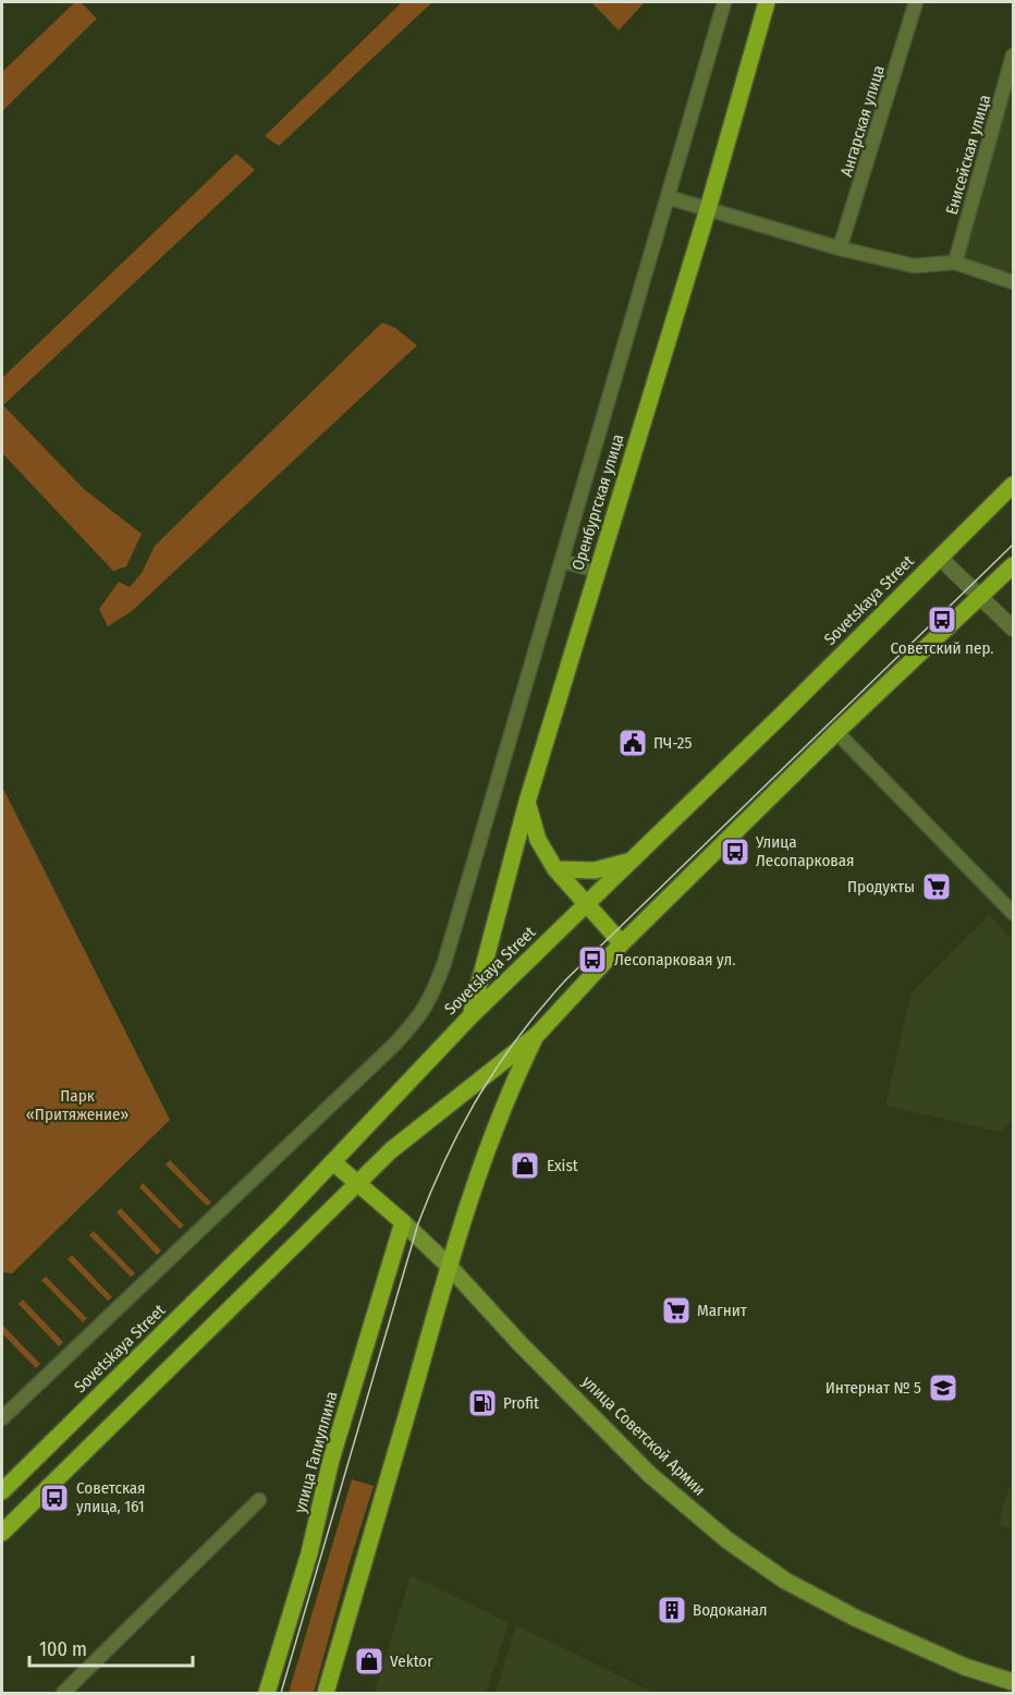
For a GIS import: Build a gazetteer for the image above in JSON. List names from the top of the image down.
{
  "streets": {
    "main road": [
      "Оренбургская улица",
      "Sovetskaya Street",
      "улица Советской Армии",
      "улица Галиуллина"
    ],
    "street": ["Ангарская улица", "Енисейская улица"]
  },
  "crossings": [
    ["Оренбургская улица", "Sovetskaya Street"],
    ["Sovetskaya Street", "улица Советской Армии"],
    ["улица Советской Армии", "улица Галиуллина"]
  ],
  "parks": ["Парк «Притяжение»"],
  "places": {
    "bus stop": [
      "Советский пер.",
      "Улица Лесопарковая",
      "Лесопарковая ул.",
      "Советская улица, 161"
    ],
    "public building": ["ПЧ-25"],
    "supermarket": ["Продукты", "Магнит"],
    "shop": ["Exist", "Vektor"],
    "school or university": ["Интернат № 5"],
    "fuel station": ["Profit"],
    "building": ["Водоканал"]
  },
  "scale_bar": "100 m"
}
